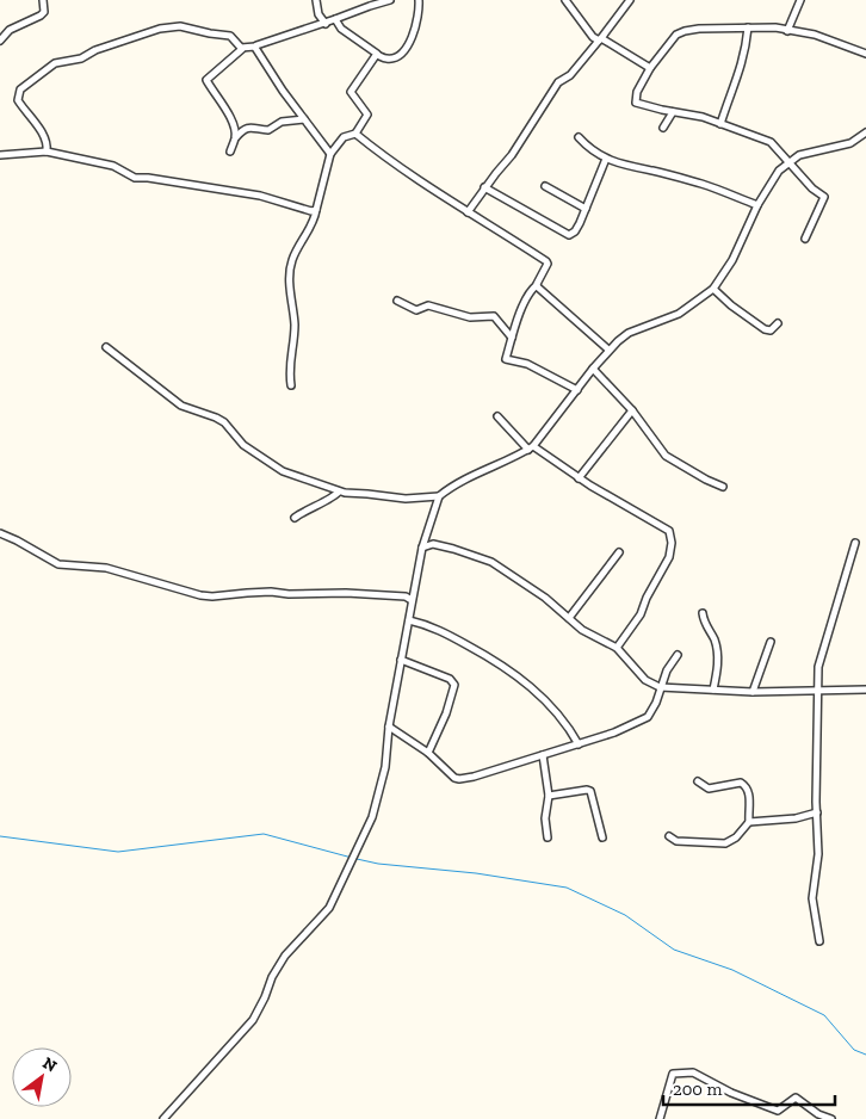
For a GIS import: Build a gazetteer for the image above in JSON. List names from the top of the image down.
{
  "scale_bar": "200 m",
  "north": "top right"
}
